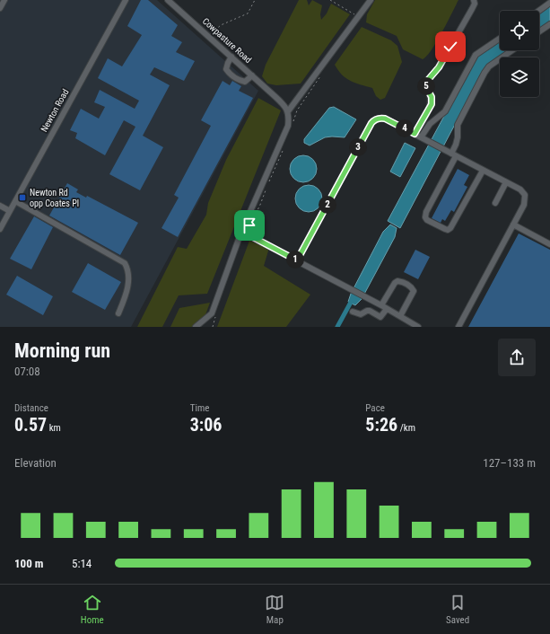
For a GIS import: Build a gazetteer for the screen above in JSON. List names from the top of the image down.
{
  "streets": {
    "street": ["Cowpasture Road", "Newton Road"]
  },
  "places": {
    "transit": ["Newton Rd opp Coates Pl"]
  },
  "page": {
    "pins": [
      "5",
      "4",
      "3",
      "2",
      "1"
    ],
    "heading": ["Morning run", "07:08"],
    "stats": [
      ["Distance", "0.57 km"],
      ["Time", "3:06"],
      ["Pace", "5:26 /km"]
    ],
    "chart": ["Elevation", "127–133 m"],
    "list": [
      {
        "name": "100 m",
        "note": "5:14"
      }
    ],
    "tabs": ["Home", "Map", "Saved"]
  }
}
